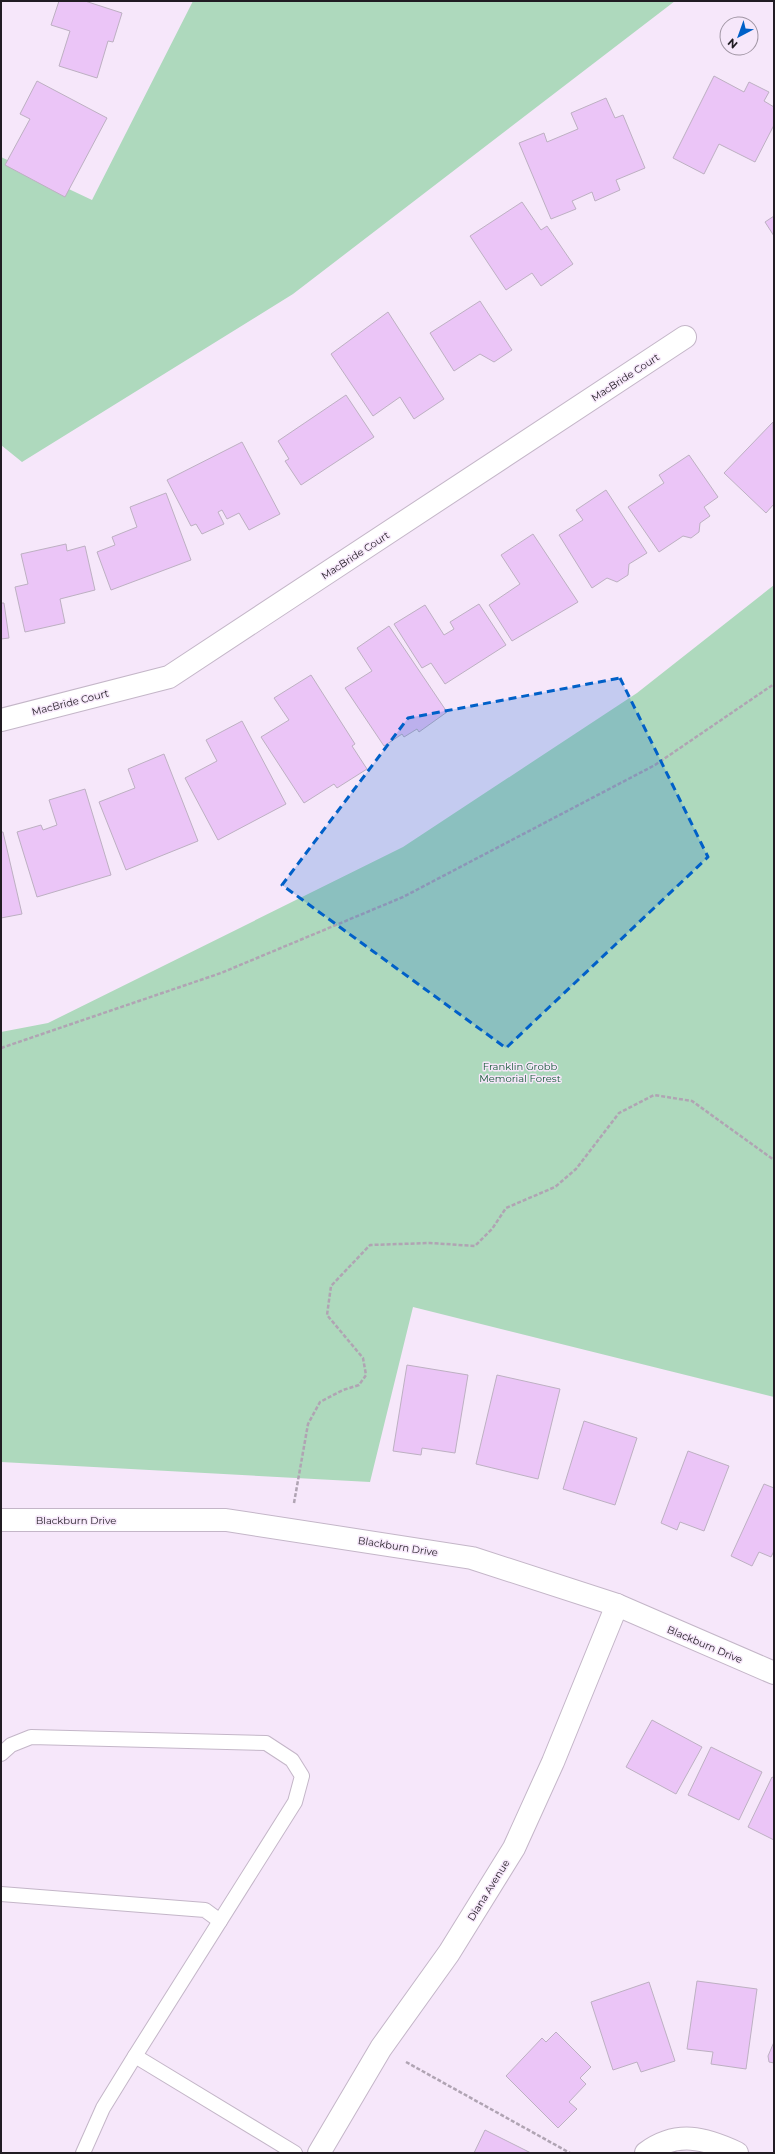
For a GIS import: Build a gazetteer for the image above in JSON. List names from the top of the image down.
{
  "streets": {
    "street": ["MacBride Court", "Blackburn Drive", "Diana Avenue"]
  },
  "crossings": [
    ["Blackburn Drive", "Diana Avenue"]
  ],
  "parks": ["Franklin Grobb Memorial Forest"],
  "north": "bottom left"
}
